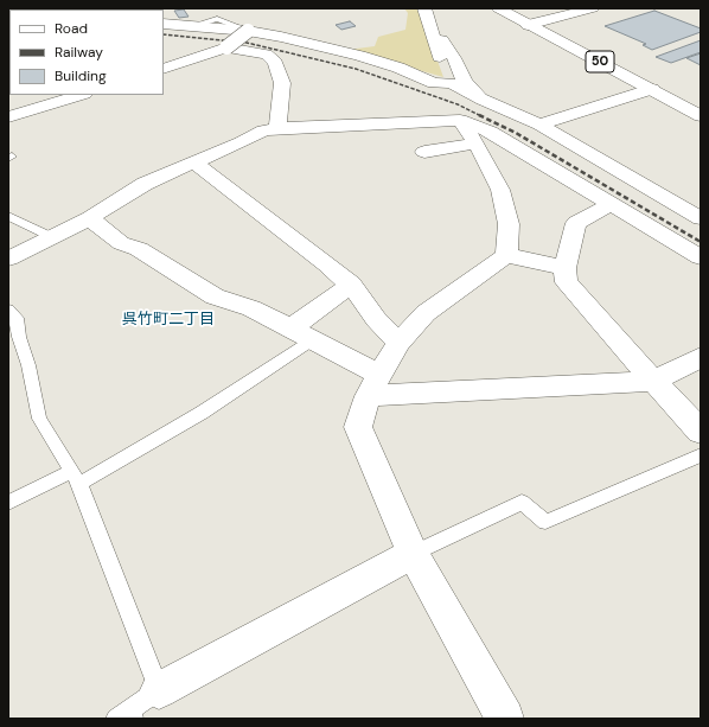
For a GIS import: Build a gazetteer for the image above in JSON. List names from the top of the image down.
{
  "streets": {
    "street": ["50"]
  },
  "districts": ["呉竹町二丁目"],
  "legend": ["Road", "Railway", "Building"]
}
